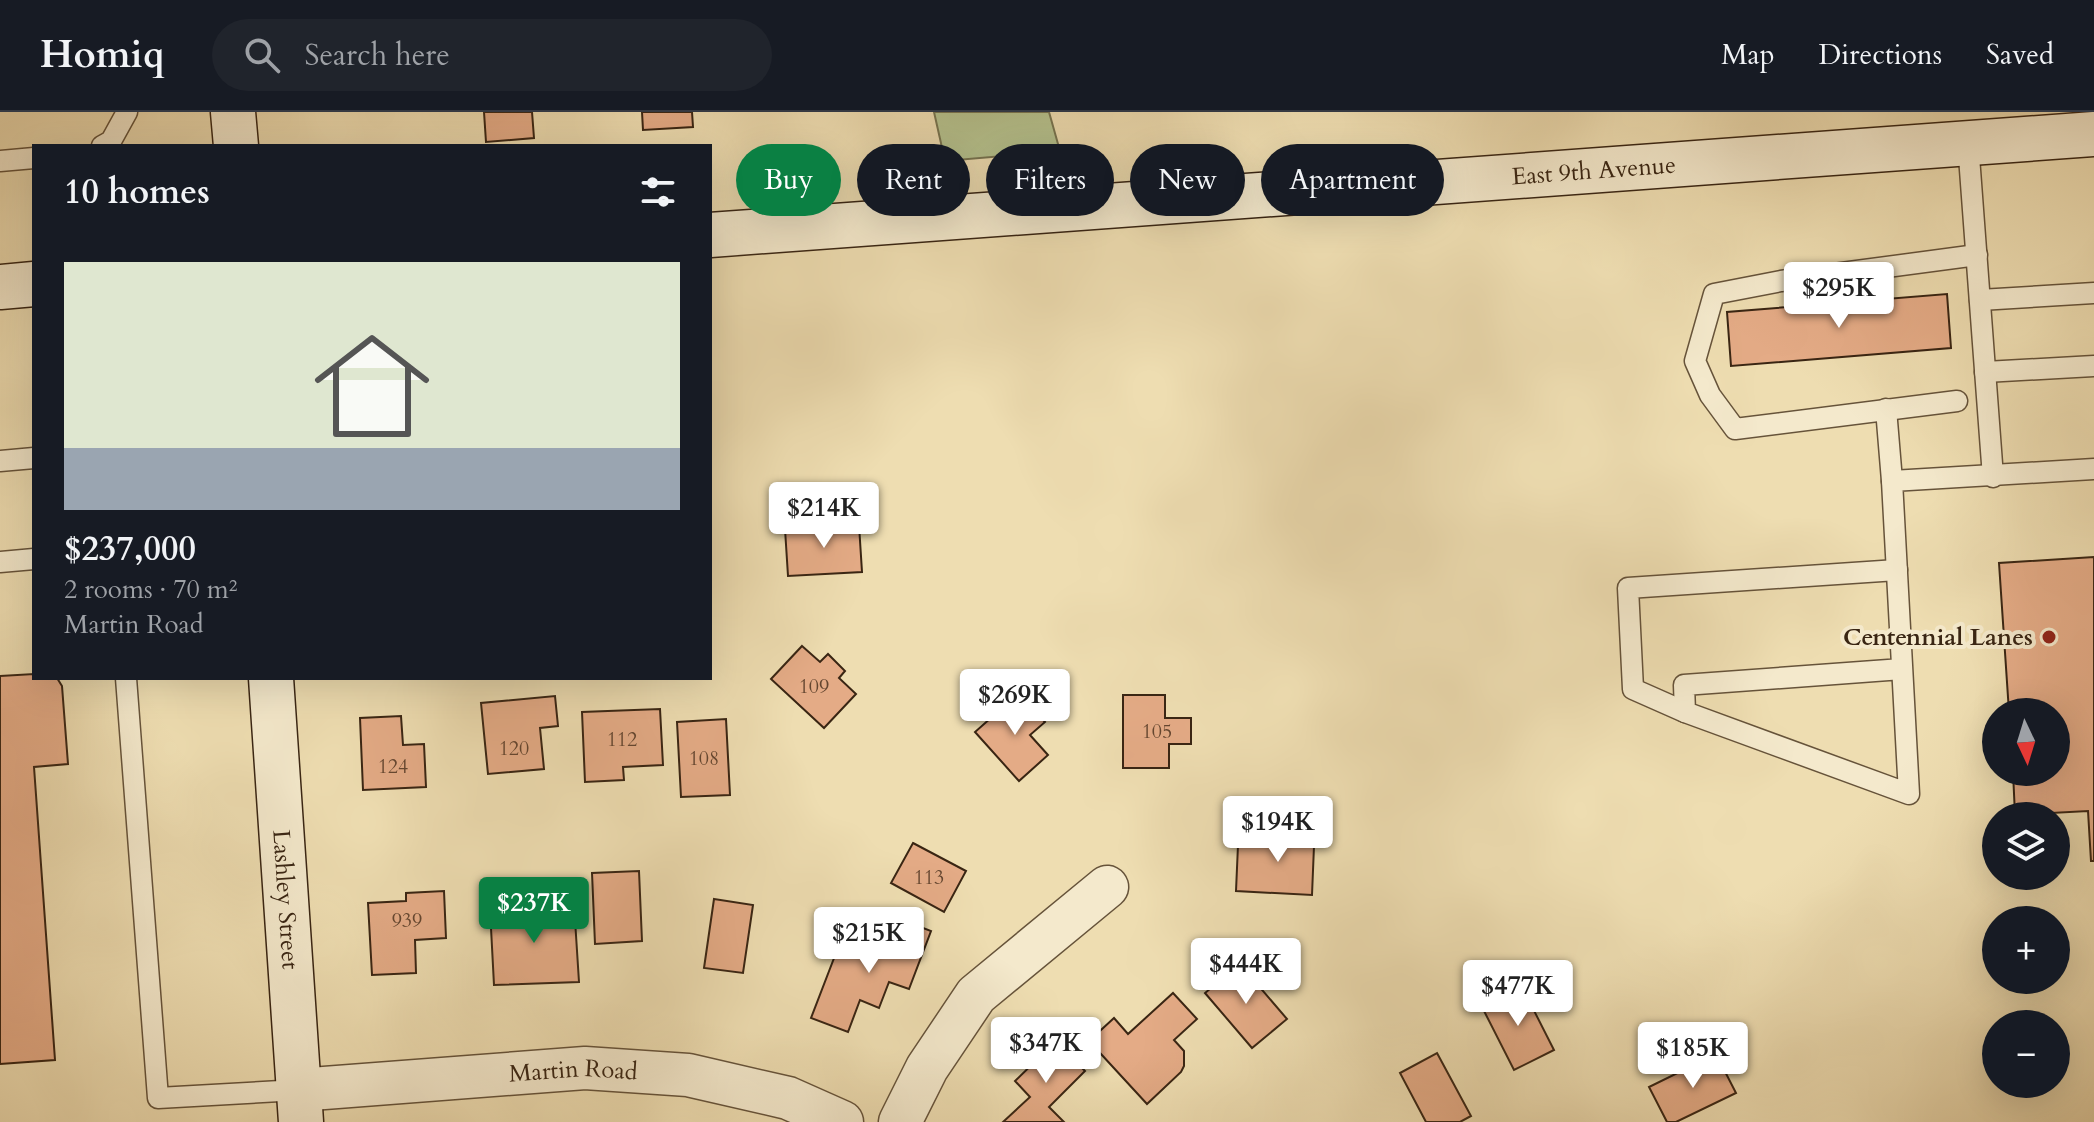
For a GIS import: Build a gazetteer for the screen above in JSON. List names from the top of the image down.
{
  "streets": {
    "main road": ["East 9th Avenue", "Lashley Street"],
    "street": ["Martin Road"]
  },
  "crossings": [
    ["Lashley Street", "Martin Road"]
  ],
  "places": ["Centennial Lanes"],
  "house_numbers": [
    "109",
    "105",
    "112",
    "120",
    "108",
    "124",
    "113",
    "939"
  ],
  "north": "bottom",
  "page": {
    "header": "Homiq",
    "search": "Search here",
    "nav": ["Map", "Directions", "Saved"],
    "chip": [
      "Buy",
      "Rent",
      "Filters",
      "New",
      "Apartment"
    ],
    "heading": "10 homes",
    "list": [
      {
        "name": "$237,000",
        "note": "2 rooms · 70 m² · Martin Road"
      }
    ],
    "price": [
      "$295K",
      "$214K",
      "$269K",
      "$194K",
      "$237K",
      "$215K",
      "$444K",
      "$477K",
      "$347K",
      "$185K"
    ],
    "map_buttons": ["+", "−"]
  }
}
